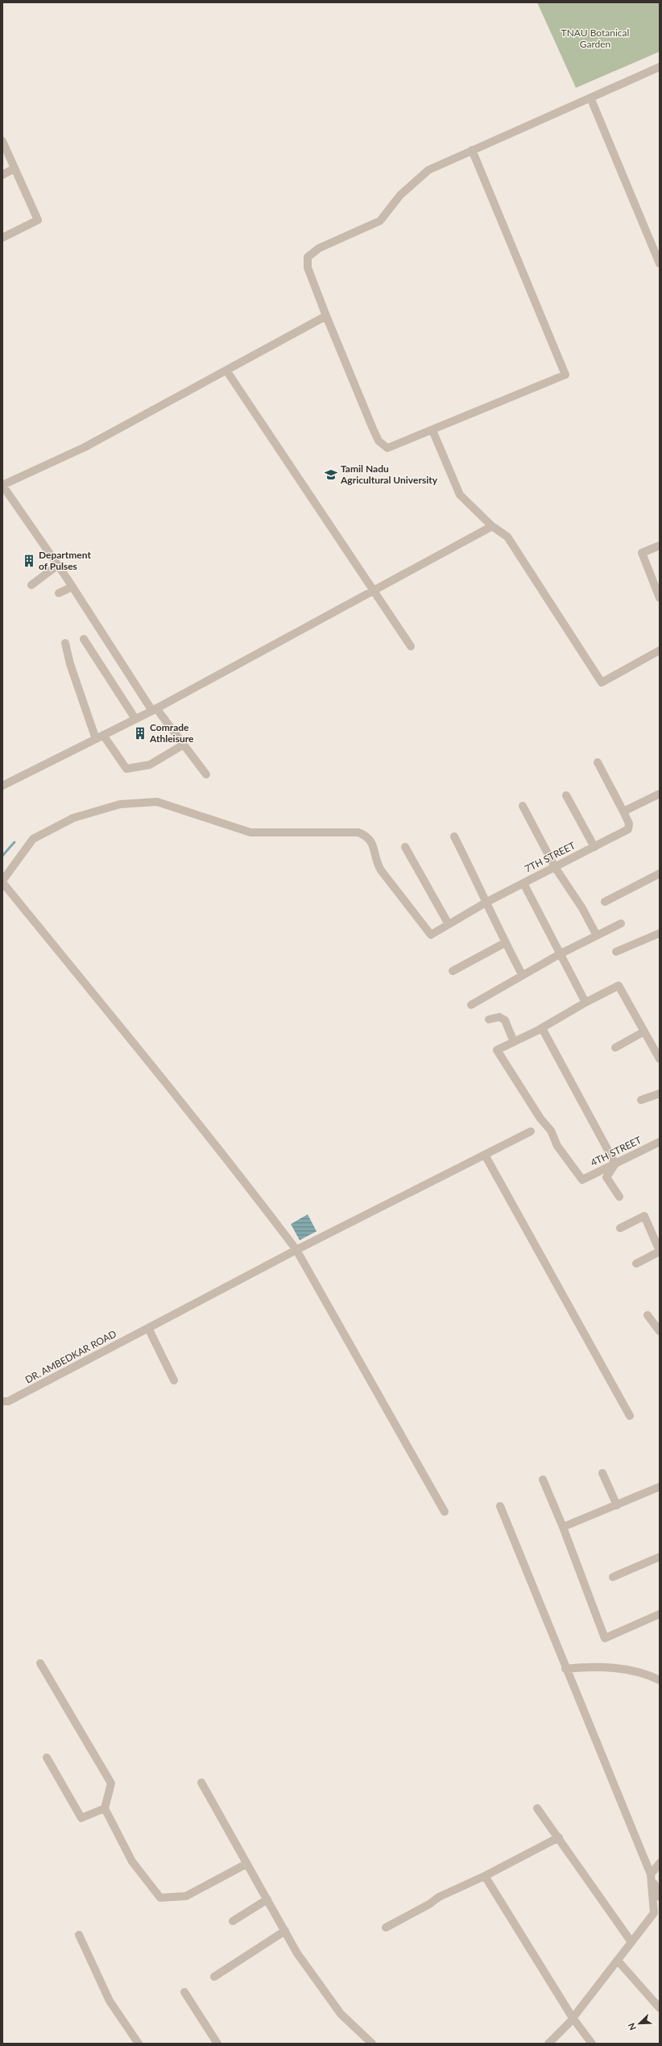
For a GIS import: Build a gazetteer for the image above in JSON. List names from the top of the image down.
{
  "streets": {
    "street": ["7TH STREET", "4TH STREET", "DR. AMBEDKAR ROAD"]
  },
  "parks": ["TNAU Botanical Garden"],
  "places": {
    "school or university": ["Tamil Nadu Agricultural University"],
    "building": ["Department of Pulses", "Comrade Athleisure"]
  },
  "north": "bottom left"
}
